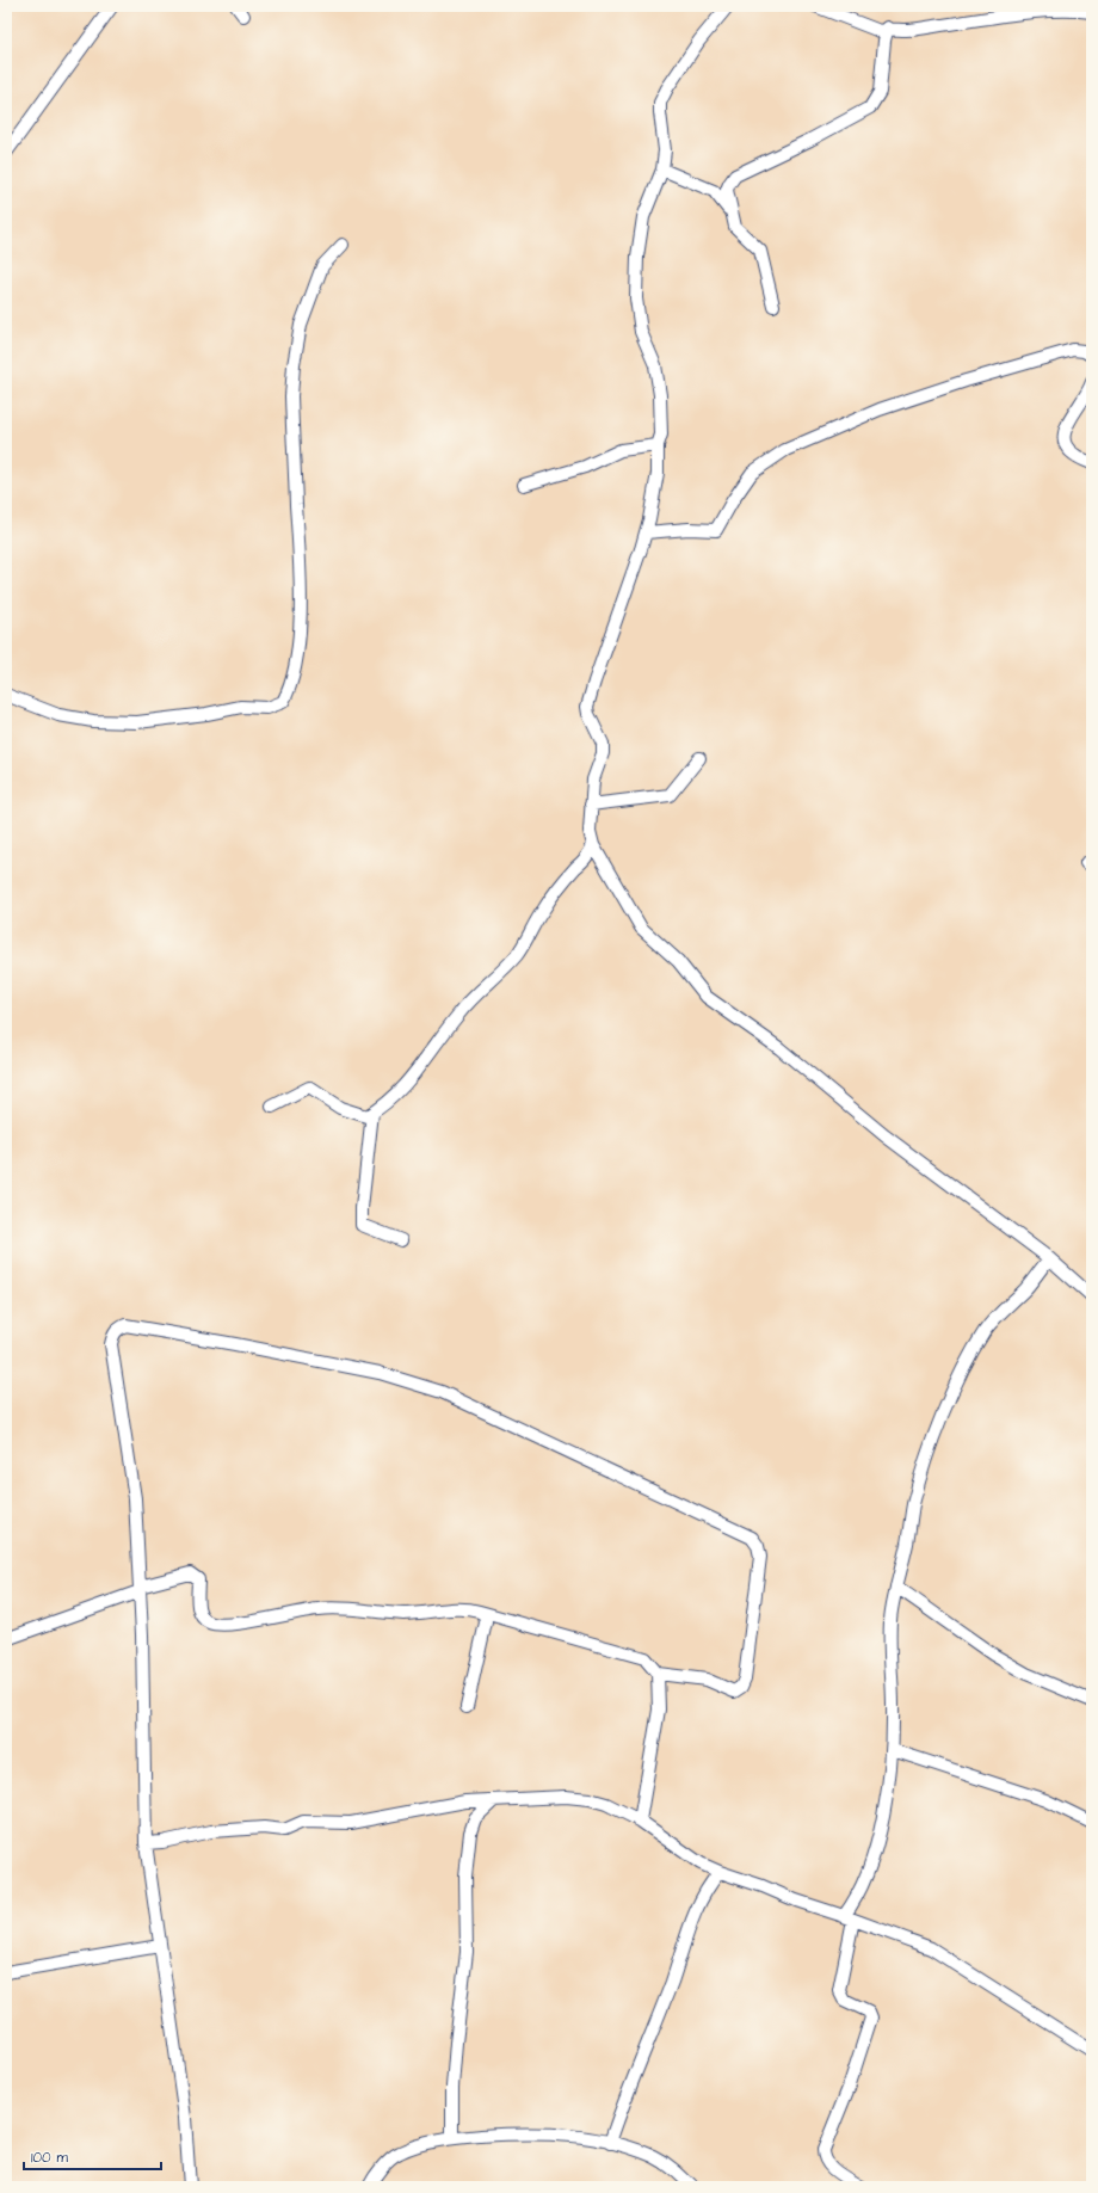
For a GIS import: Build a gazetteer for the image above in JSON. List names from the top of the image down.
{
  "scale_bar": "100 m"
}
